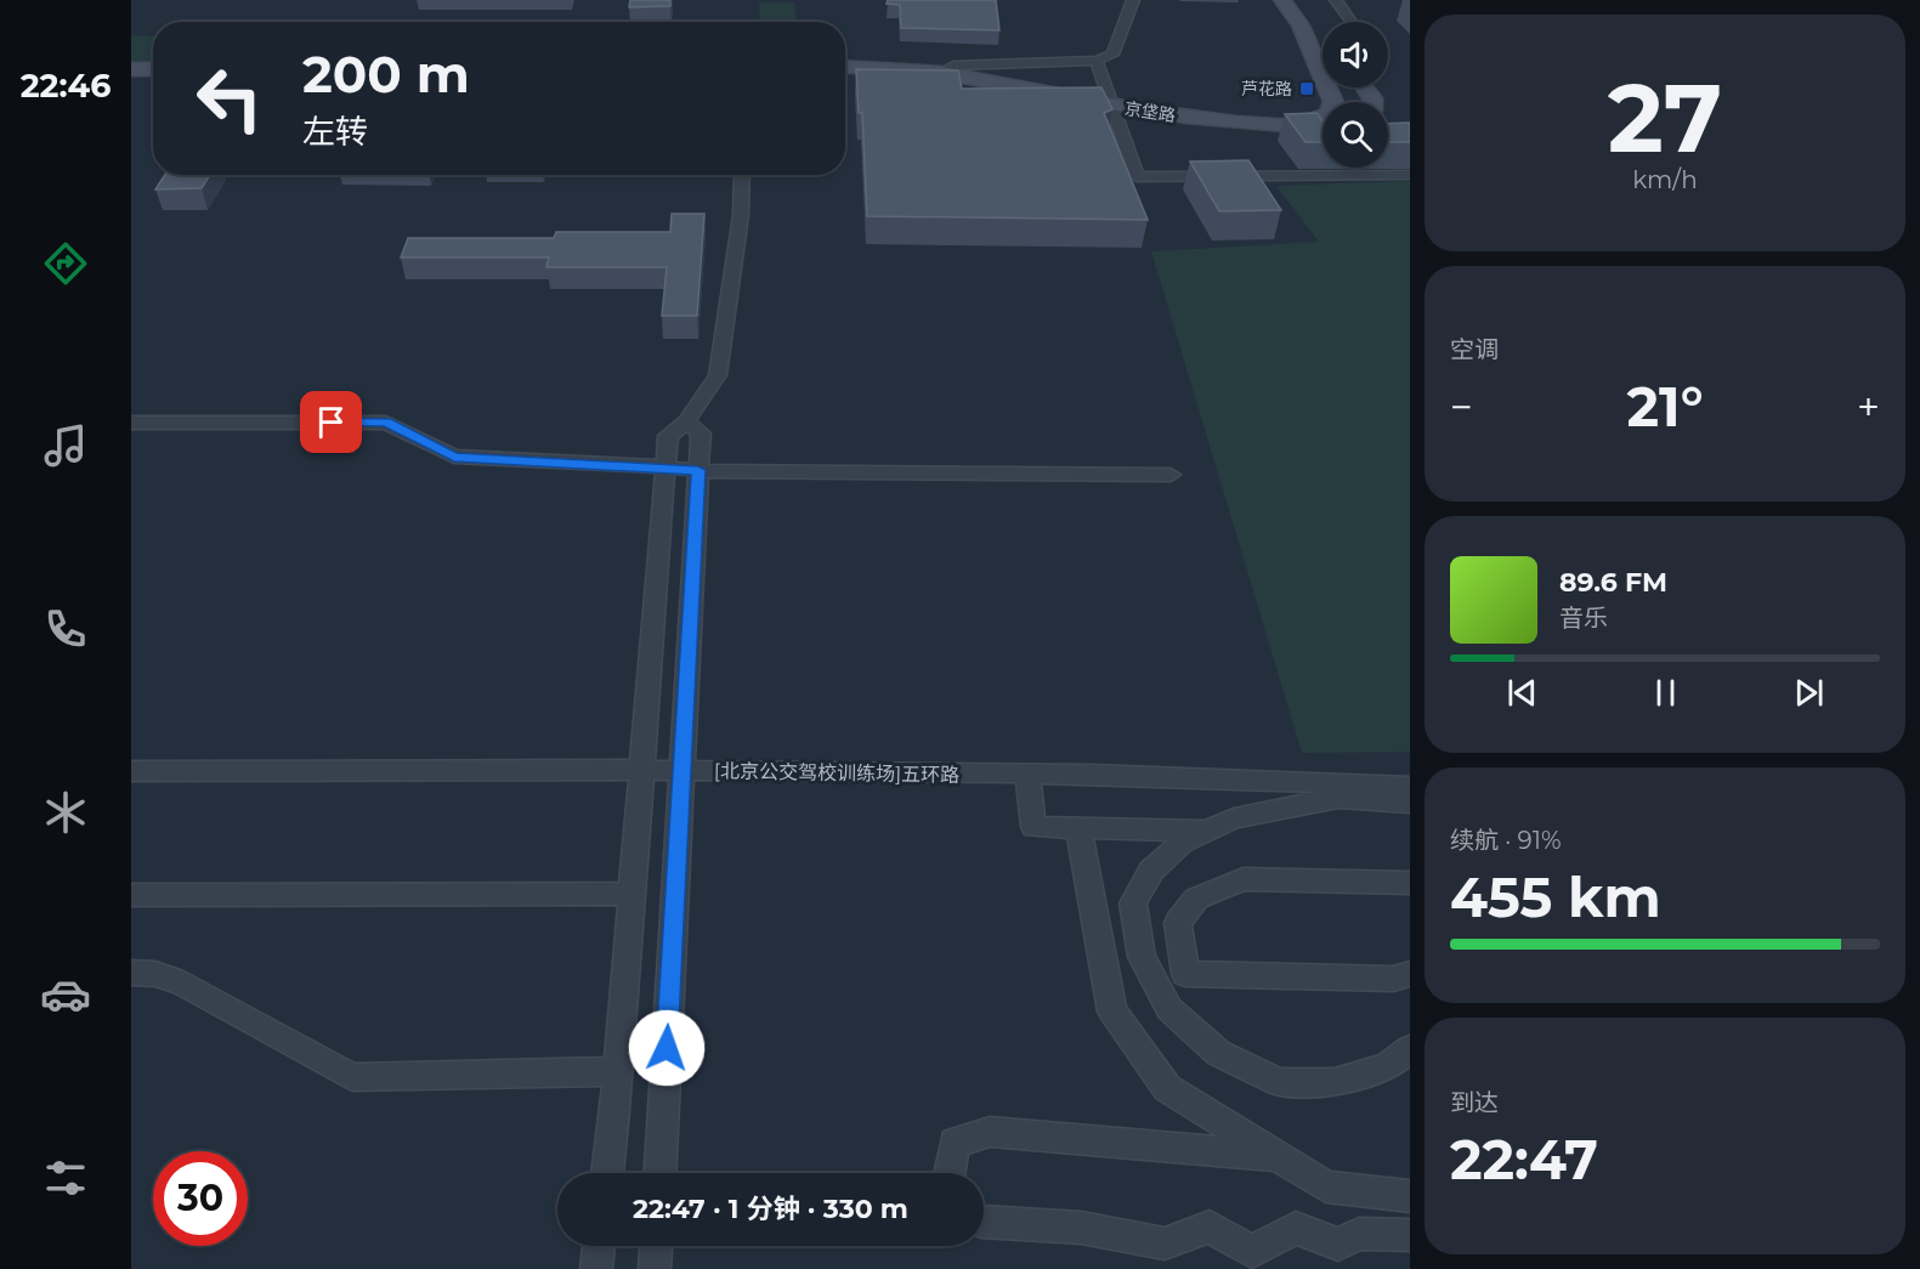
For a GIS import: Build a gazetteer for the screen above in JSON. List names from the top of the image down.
{
  "streets": {
    "main road": ["京垡路"],
    "street": ["[北京公交驾校训练场]五环路"]
  },
  "places": {
    "transit": ["芦花路"]
  },
  "page": {
    "tabs": "22:46",
    "tile": [
      ["27", "km/h"],
      "空调",
      ["续航 · 91%", "455 km"],
      ["到达", "22:47"]
    ],
    "turn": ["200 m", "左转"],
    "heat": ["−", "21°", "+"],
    "song": ["89.6 FM", "音乐"],
    "limit": "30",
    "trip": "22:47 · 1 分钟 · 330 m"
  }
}
